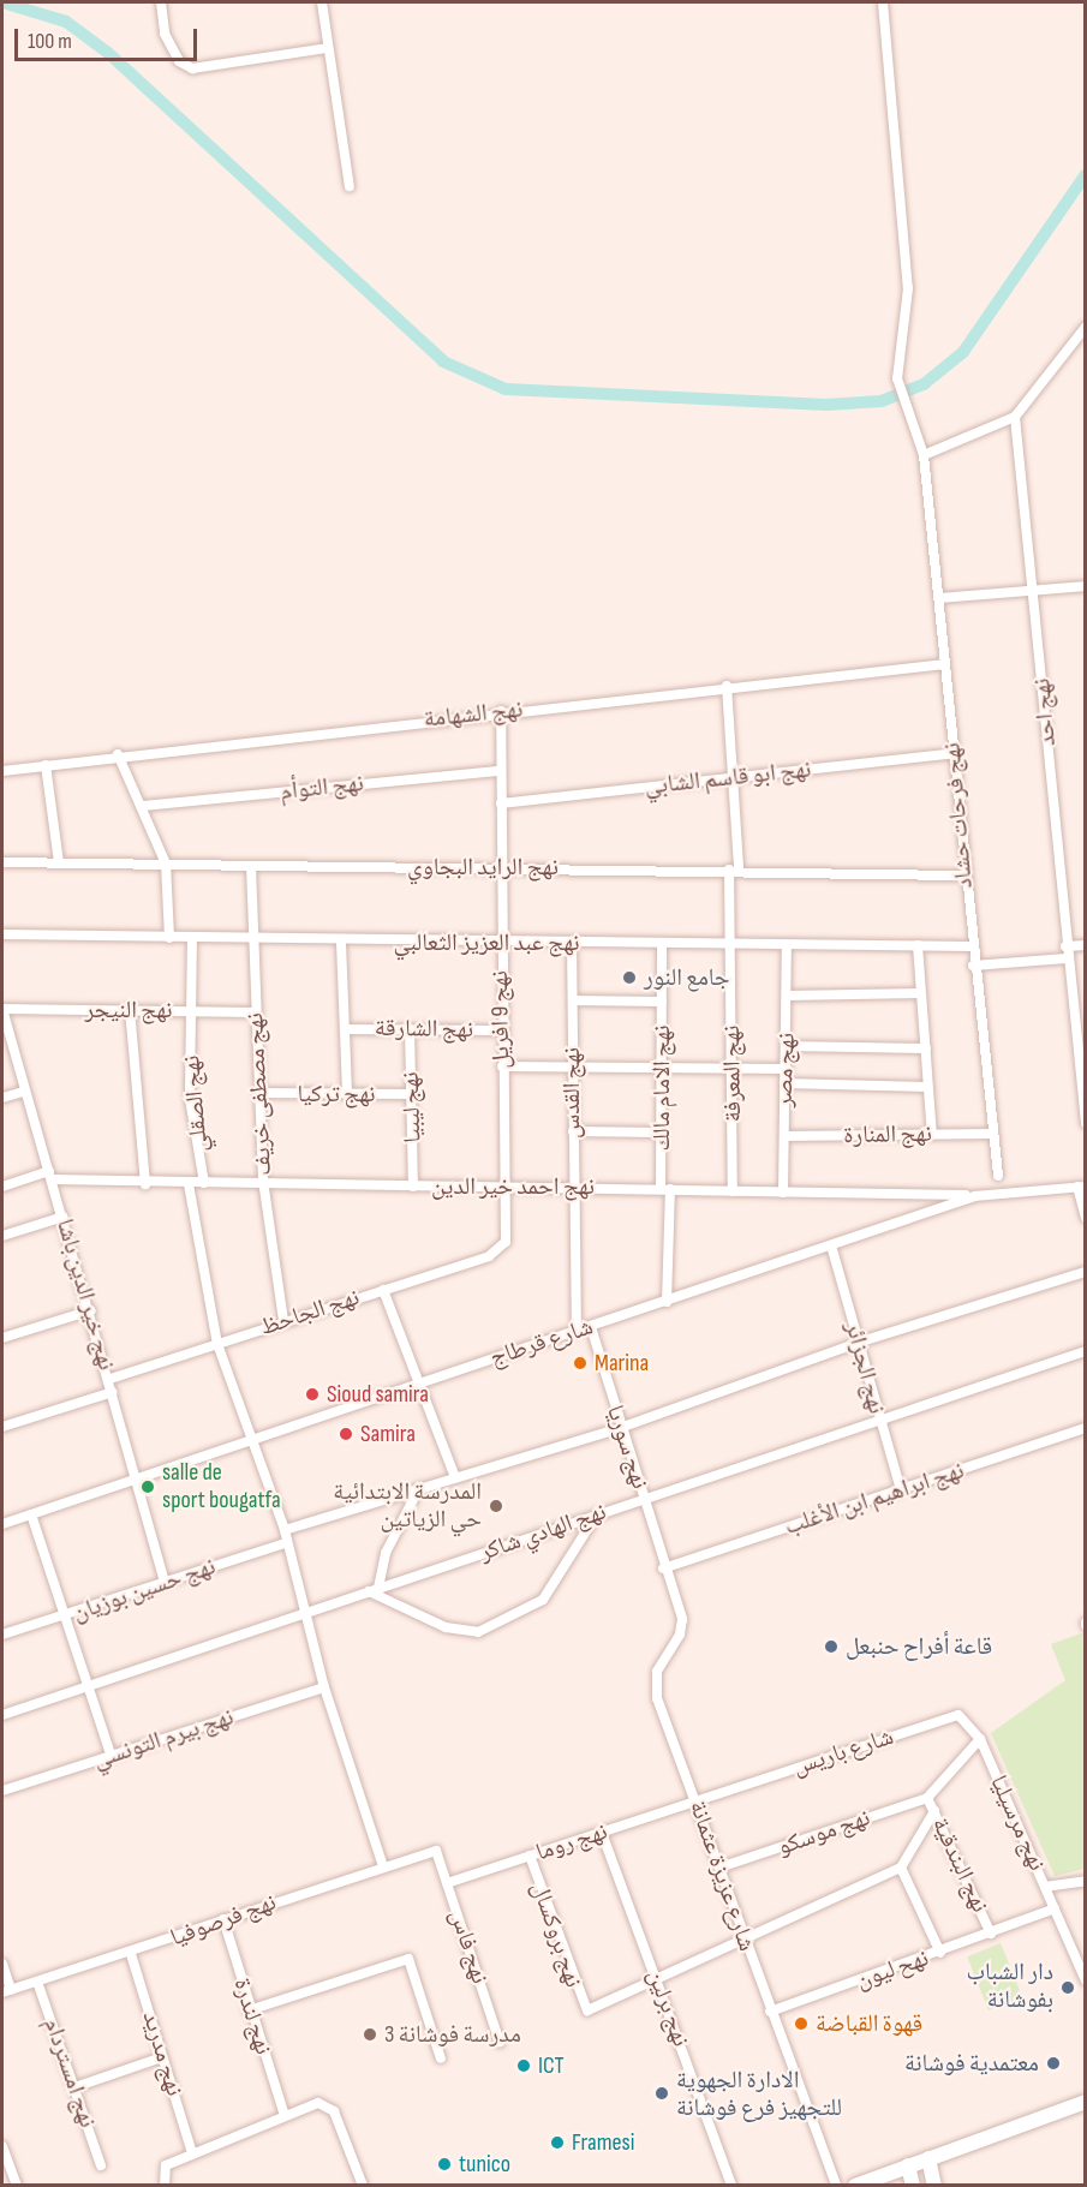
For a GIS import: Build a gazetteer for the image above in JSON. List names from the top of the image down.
{
  "streets": {
    "street": [
      "نهج احد",
      "نهج الشهامة",
      "نهج ابو قاسم الشابي",
      "نهج التوأم",
      "نهج فرحات حشاد",
      "نهج الرايد البجاوي",
      "نهج عبد العزيز الثعالبي",
      "نهج النيجر",
      "نهج 9 افريل",
      "نهج الشارقة",
      "نهج مصر",
      "نهج المعرفة",
      "نهج الامام مالك",
      "نهج القدس",
      "نهج مصطفى خريف",
      "نهج تركيا",
      "نهج الصقلي",
      "نهج ليبيا",
      "نهج المنارة",
      "نهج احمد خير الدين",
      "نهج خير الدين باشا",
      "نهج الجاحظ",
      "شارع قرطاج",
      "نهج الجزائر",
      "نهج سوريا",
      "نهج ابراهيم ابن الأغلب",
      "نهج الهادي شاكر",
      "نهج حسين بوزيان",
      "نهج بيرم التونسي",
      "شارع باريس",
      "نهج مرسيليا",
      "نهج موسكو",
      "نهج روما",
      "نهج البندقية",
      "شارع عزيزة عثمانة",
      "نهج فرصوفيا",
      "نهج بروكسال",
      "نهج فاس",
      "نهح ليون",
      "نهج برلين",
      "نهج لندرة",
      "نهج مدريد",
      "نهج امستردام"
    ]
  },
  "crossings": [
    ["نهج الشهامة", "نهج فرحات حشاد"],
    ["نهج الشهامة", "نهج 9 افريل"],
    ["نهج الشهامة", "نهج المعرفة"],
    ["نهج ابو قاسم الشابي", "نهج فرحات حشاد"],
    ["نهج ابو قاسم الشابي", "نهج 9 افريل"],
    ["نهج ابو قاسم الشابي", "نهج المعرفة"],
    ["نهج التوأم", "نهج 9 افريل"],
    ["نهج فرحات حشاد", "نهج الرايد البجاوي"],
    ["نهج فرحات حشاد", "نهج عبد العزيز الثعالبي"],
    ["نهج فرحات حشاد", "نهج المنارة"],
    ["نهج الرايد البجاوي", "نهج 9 افريل"],
    ["نهج الرايد البجاوي", "نهج المعرفة"],
    ["نهج الرايد البجاوي", "نهج مصطفى خريف"],
    ["نهج عبد العزيز الثعالبي", "نهج 9 افريل"],
    ["نهج عبد العزيز الثعالبي", "نهج مصر"],
    ["نهج عبد العزيز الثعالبي", "نهج المعرفة"],
    ["نهج عبد العزيز الثعالبي", "نهج الامام مالك"],
    ["نهج عبد العزيز الثعالبي", "نهج القدس"],
    ["نهج عبد العزيز الثعالبي", "نهج مصطفى خريف"],
    ["نهج عبد العزيز الثعالبي", "نهج الصقلي"],
    ["نهج النيجر", "نهج مصطفى خريف"],
    ["نهج النيجر", "نهج الصقلي"],
    ["نهج النيجر", "نهج خير الدين باشا"],
    ["نهج 9 افريل", "نهج الشارقة"],
    ["نهج 9 افريل", "نهج احمد خير الدين"],
    ["نهج 9 افريل", "نهج الجاحظ"],
    ["نهج الشارقة", "نهج ليبيا"],
    ["نهج مصر", "نهج المنارة"],
    ["نهج مصر", "نهج احمد خير الدين"],
    ["نهج المعرفة", "نهج احمد خير الدين"],
    ["نهج الامام مالك", "نهج احمد خير الدين"],
    ["نهج الامام مالك", "شارع قرطاج"],
    ["نهج القدس", "نهج احمد خير الدين"],
    ["نهج القدس", "شارع قرطاج"],
    ["نهج مصطفى خريف", "نهج تركيا"],
    ["نهج مصطفى خريف", "نهج احمد خير الدين"],
    ["نهج مصطفى خريف", "نهج الجاحظ"],
    ["نهج تركيا", "نهج ليبيا"],
    ["نهج الصقلي", "نهج احمد خير الدين"],
    ["نهج ليبيا", "نهج احمد خير الدين"],
    ["نهج احمد خير الدين", "نهج خير الدين باشا"],
    ["نهج احمد خير الدين", "شارع قرطاج"],
    ["نهج خير الدين باشا", "نهج الجاحظ"],
    ["نهج خير الدين باشا", "شارع قرطاج"],
    ["نهج خير الدين باشا", "نهج حسين بوزيان"],
    ["شارع قرطاج", "نهج الجزائر"],
    ["شارع قرطاج", "نهج سوريا"],
    ["نهج الجزائر", "نهج ابراهيم ابن الأغلب"],
    ["نهج الجزائر", "نهج الهادي شاكر"],
    ["نهج سوريا", "نهج ابراهيم ابن الأغلب"],
    ["نهج سوريا", "نهج الهادي شاكر"],
    ["نهج سوريا", "شارع عزيزة عثمانة"],
    ["نهج ابراهيم ابن الأغلب", "شارع عزيزة عثمانة"],
    ["شارع باريس", "نهج مرسيليا"],
    ["شارع باريس", "نهج روما"],
    ["شارع باريس", "شارع عزيزة عثمانة"],
    ["نهج مرسيليا", "نهج موسكو"],
    ["نهج مرسيليا", "نهج البندقية"],
    ["نهج مرسيليا", "نهح ليون"],
    ["نهج موسكو", "نهج البندقية"],
    ["نهج موسكو", "شارع عزيزة عثمانة"],
    ["نهج روما", "شارع عزيزة عثمانة"],
    ["نهج روما", "نهج بروكسال"],
    ["نهج روما", "نهج فاس"],
    ["نهج روما", "نهج برلين"],
    ["نهج البندقية", "نهح ليون"],
    ["شارع عزيزة عثمانة", "نهح ليون"],
    ["نهج فرصوفيا", "نهج فاس"],
    ["نهج فرصوفيا", "نهج لندرة"],
    ["نهج فرصوفيا", "نهج مدريد"],
    ["نهج فرصوفيا", "نهج امستردام"],
    ["نهج بروكسال", "نهج برلين"]
  ],
  "places": [
    "جامع النور",
    "Marina",
    "Sioud samira",
    "Samira",
    "salle de sport bougatfa",
    "المدرسة الابتدائية حي الزياتين",
    "قاعة أفراح حنبعل",
    "دار الشباب بفوشانة",
    "قهوة القباضة",
    "مدرسة فوشانة 3",
    "معتمدية فوشانة",
    "ICT",
    "الادارة الجهوية للتجهيز فرع فوشانة",
    "Framesi",
    "tunico"
  ],
  "scale_bar": "100 m"
}
